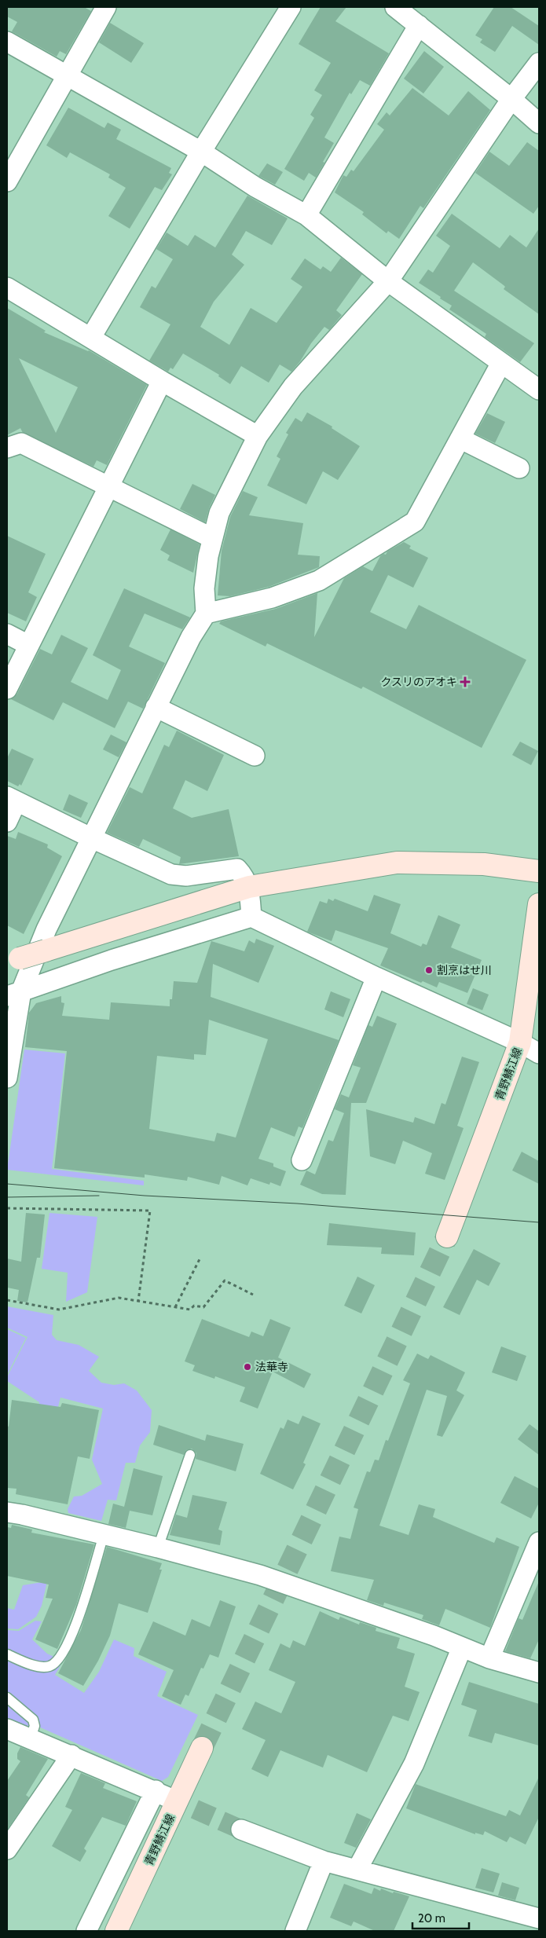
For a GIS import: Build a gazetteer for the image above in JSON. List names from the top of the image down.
{
  "streets": {
    "main road": ["青野鯖江線"]
  },
  "places": {
    "health": ["クスリのアオキ"],
    "other": ["割烹はせ川", "法華寺"]
  },
  "scale_bar": "20 m"
}
